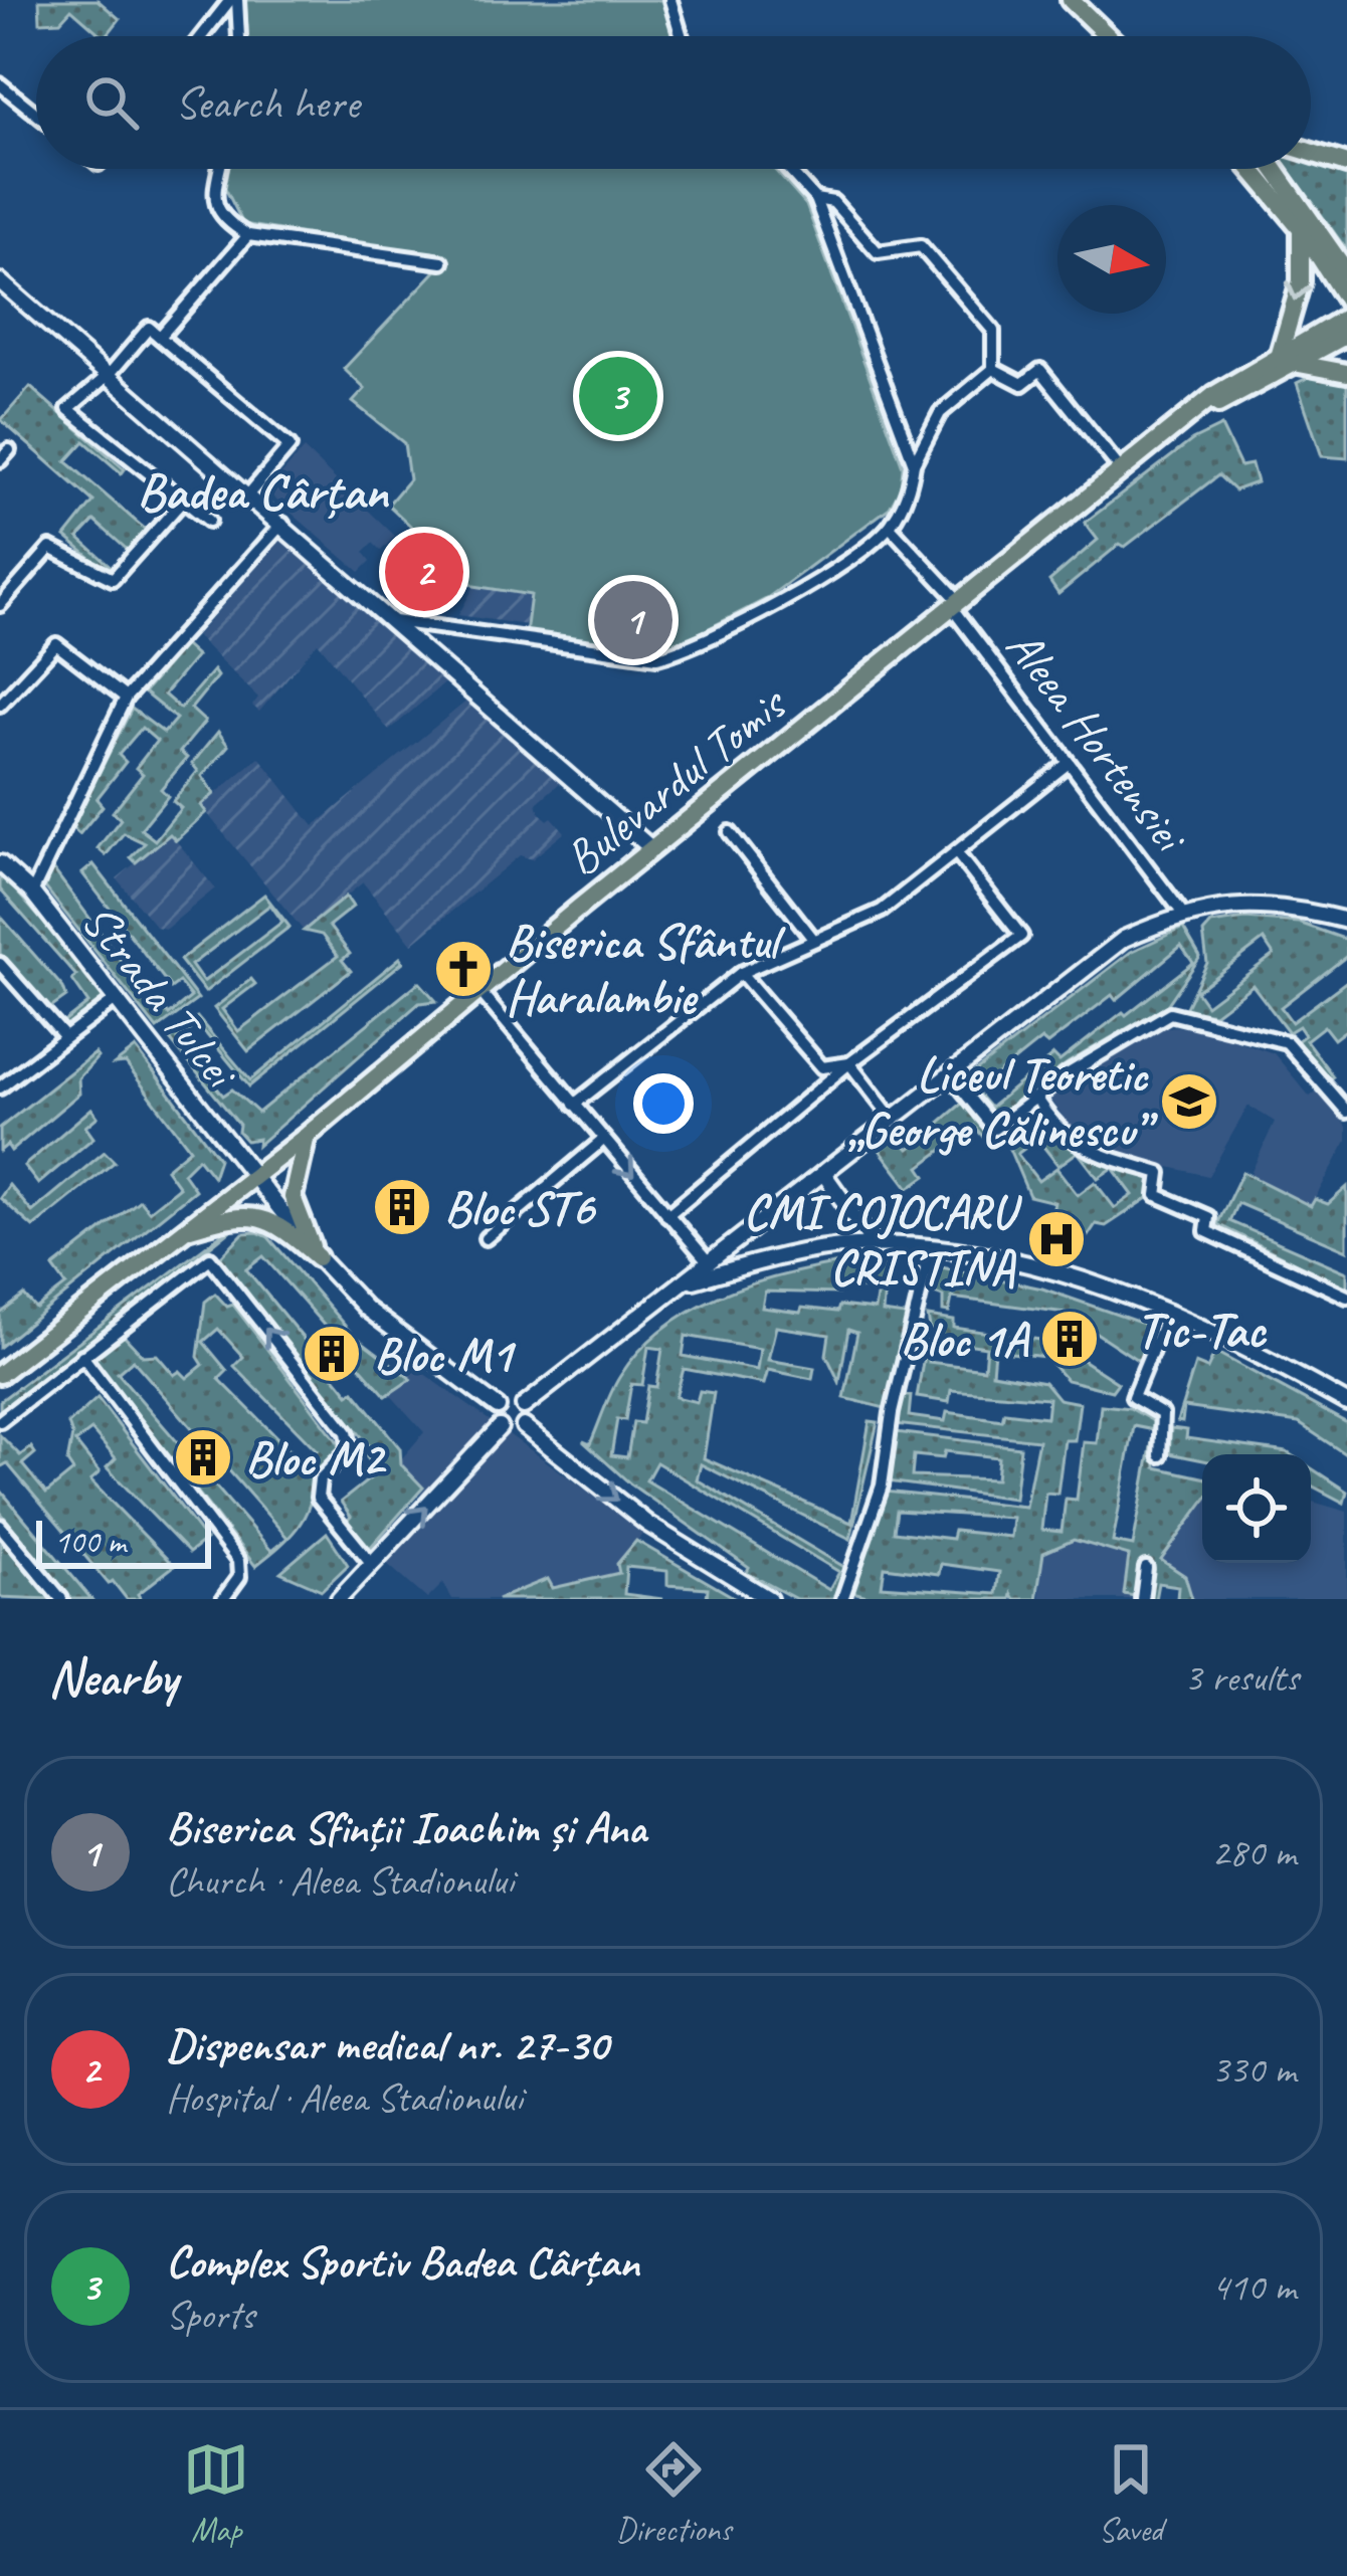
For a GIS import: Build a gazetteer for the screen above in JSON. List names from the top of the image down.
{
  "streets": {
    "main road": ["Bulevardul Tomis"],
    "street": ["Aleea Hortensiei", "Strada Tulcei"]
  },
  "crossings": [
    ["Aleea Hortensiei", "Bulevardul Tomis"],
    ["Bulevardul Tomis", "Strada Tulcei"]
  ],
  "districts": ["Badea Cârțan", "Tic-Tac"],
  "places": {
    "church": ["Biserica Sfântul Haralambie"],
    "school or university": ["Liceul Teoretic „George Călinescu”"],
    "building": [
      "Bloc ST6",
      "Bloc 1A",
      "Bloc M1",
      "Bloc M2"
    ],
    "hospital": ["CMI COJOCARU CRISTINA"]
  },
  "scale_bar": "100 m",
  "north": "right",
  "page": {
    "search": "Search here",
    "pins": ["3", "2", "1"],
    "scale": "100 m",
    "heading": ["Nearby", "3 results"],
    "list": [
      {
        "mark": "1",
        "name": "Biserica Sfinții Ioachim și Ana",
        "note": "Church · Aleea Stadionului",
        "value": "280 m"
      },
      {
        "mark": "2",
        "name": "Dispensar medical nr. 27-30",
        "note": "Hospital · Aleea Stadionului",
        "value": "330 m"
      },
      {
        "mark": "3",
        "name": "Complex Sportiv Badea Cârțan",
        "note": "Sports",
        "value": "410 m"
      }
    ],
    "nav": ["Map", "Directions", "Saved"]
  }
}
